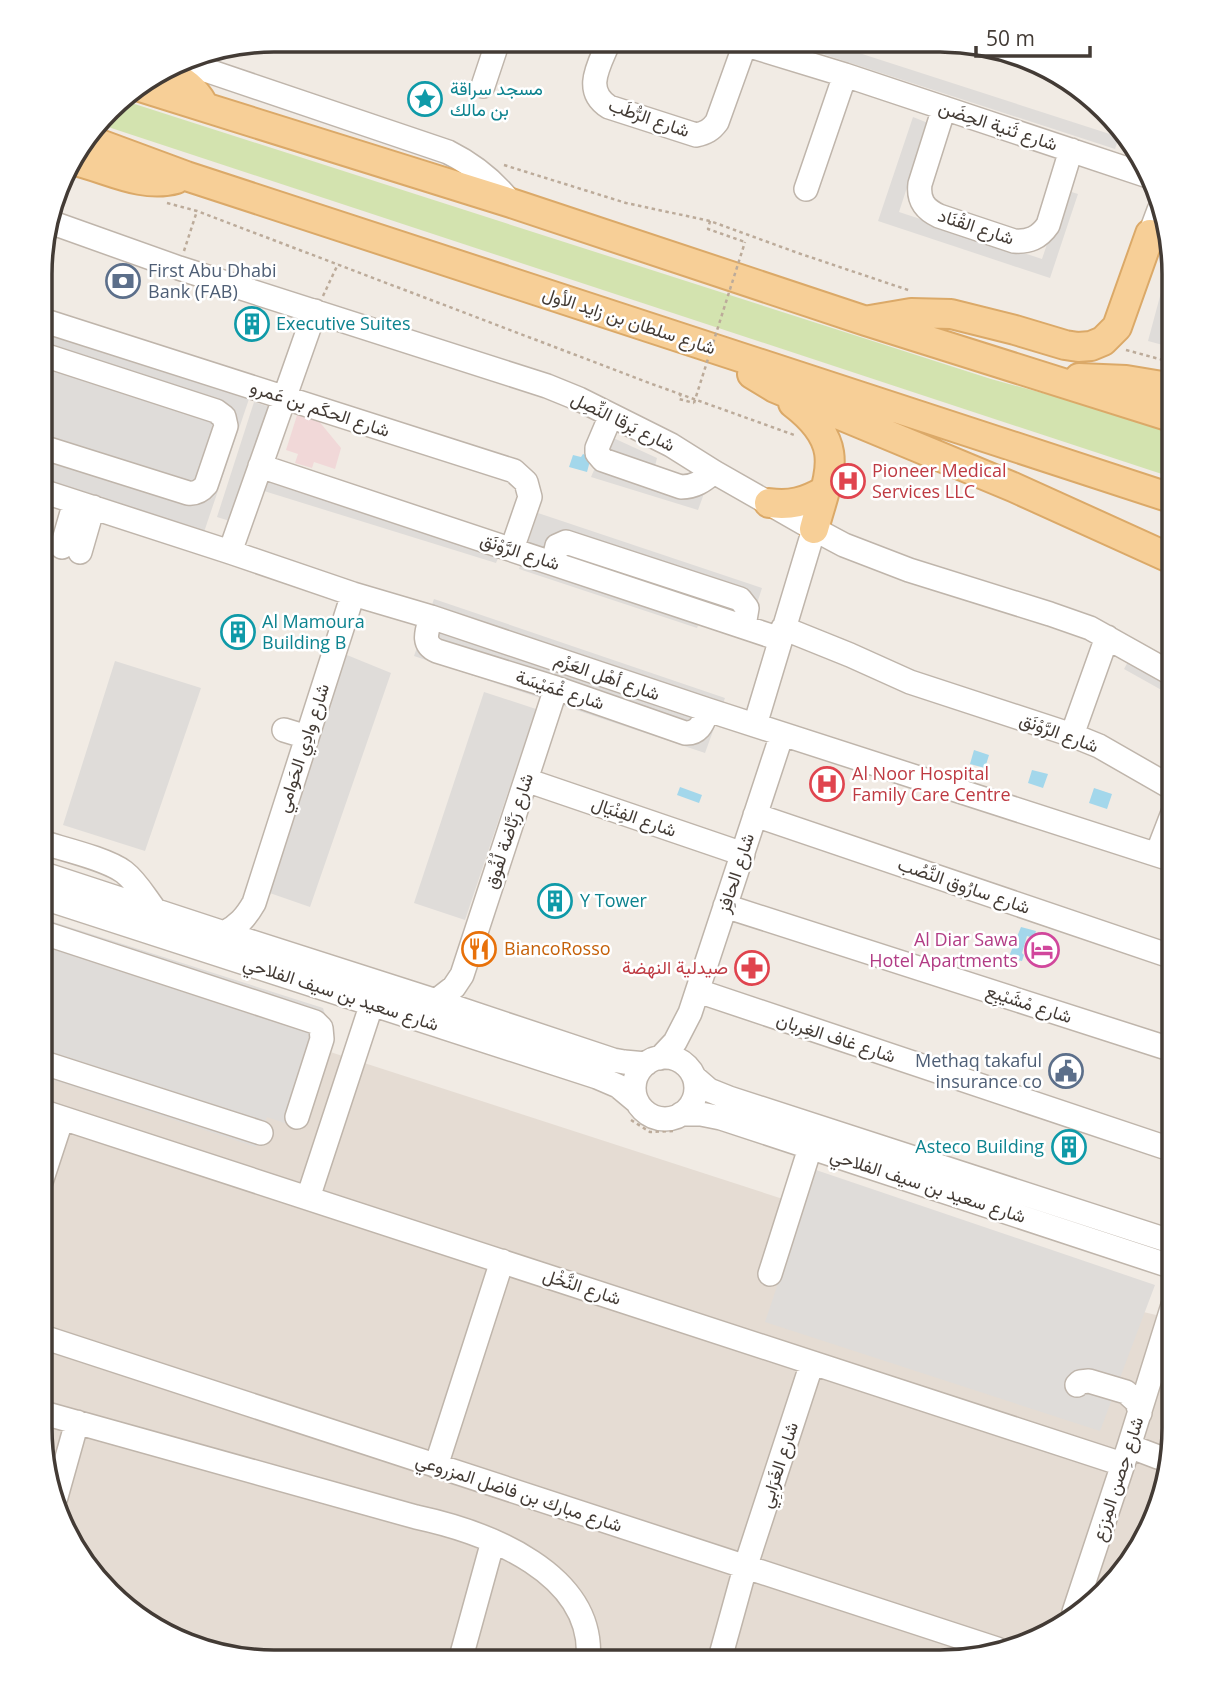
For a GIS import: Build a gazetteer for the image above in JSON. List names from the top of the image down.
{
  "streets": {
    "main road": ["شارع سلطان بن زايد الأول"],
    "street": [
      "شارع الرُّطَب",
      "شارع ثَنية الحِضَن",
      "شارع القْنَاد",
      "شارع الحكَم بن عَمرو",
      "شارع بَرقا النِّصِل",
      "شارع الرَّوْنَق",
      "شارع أهْل العَزْم",
      "شارع غْمَيْسَة",
      "شارع وادِي الحَوامي",
      "شارع الفِنْيَال",
      "شارع رَبَّاضة لُفُوق",
      "شارع الحافِز",
      "شارع سارُوق النَّصُب",
      "شارع سعيد بن سيف الفلاحي",
      "شارع مْشَيْبِع",
      "شارع غاف الغِربان",
      "شارع النَّخْل",
      "شارع الغَرَابِي",
      "شارع حِصن المِزرَع",
      "شارع مبارك بن فاضل المزروعي"
    ]
  },
  "crossings": [
    ["شارع ثَنية الحِضَن", "شارع القْنَاد"],
    ["شارع الحكَم بن عَمرو", "شارع الرَّوْنَق"],
    ["شارع أهْل العَزْم", "شارع غْمَيْسَة"],
    ["شارع أهْل العَزْم", "شارع وادِي الحَوامي"],
    ["شارع أهْل العَزْم", "شارع الحافِز"],
    ["شارع غْمَيْسَة", "شارع رَبَّاضة لُفُوق"],
    ["شارع وادِي الحَوامي", "شارع سعيد بن سيف الفلاحي"],
    ["شارع الفِنْيَال", "شارع رَبَّاضة لُفُوق"],
    ["شارع الفِنْيَال", "شارع الحافِز"],
    ["شارع رَبَّاضة لُفُوق", "شارع سعيد بن سيف الفلاحي"],
    ["شارع الحافِز", "شارع سارُوق النَّصُب"],
    ["شارع الحافِز", "شارع سعيد بن سيف الفلاحي"],
    ["شارع الحافِز", "شارع مْشَيْبِع"],
    ["شارع الحافِز", "شارع غاف الغِربان"],
    ["شارع النَّخْل", "شارع الغَرَابِي"],
    ["شارع النَّخْل", "شارع حِصن المِزرَع"],
    ["شارع الغَرَابِي", "شارع مبارك بن فاضل المزروعي"]
  ],
  "places": {
    "place": ["مسجد سراقة بن مالك"],
    "bank": ["First Abu Dhabi Bank (FAB)"],
    "building": [
      "Executive Suites",
      "Al Mamoura Building B",
      "Y Tower",
      "Asteco Building"
    ],
    "hospital": ["Pioneer Medical Services LLC", "Al Noor Hospital Family Care Centre"],
    "restaurant": ["BiancoRosso"],
    "hotel": ["Al Diar Sawa Hotel Apartments"],
    "pharmacy": ["صيدلية النهضة"],
    "public building": ["Methaq takaful insurance co"]
  },
  "scale_bar": "50 m"
}
